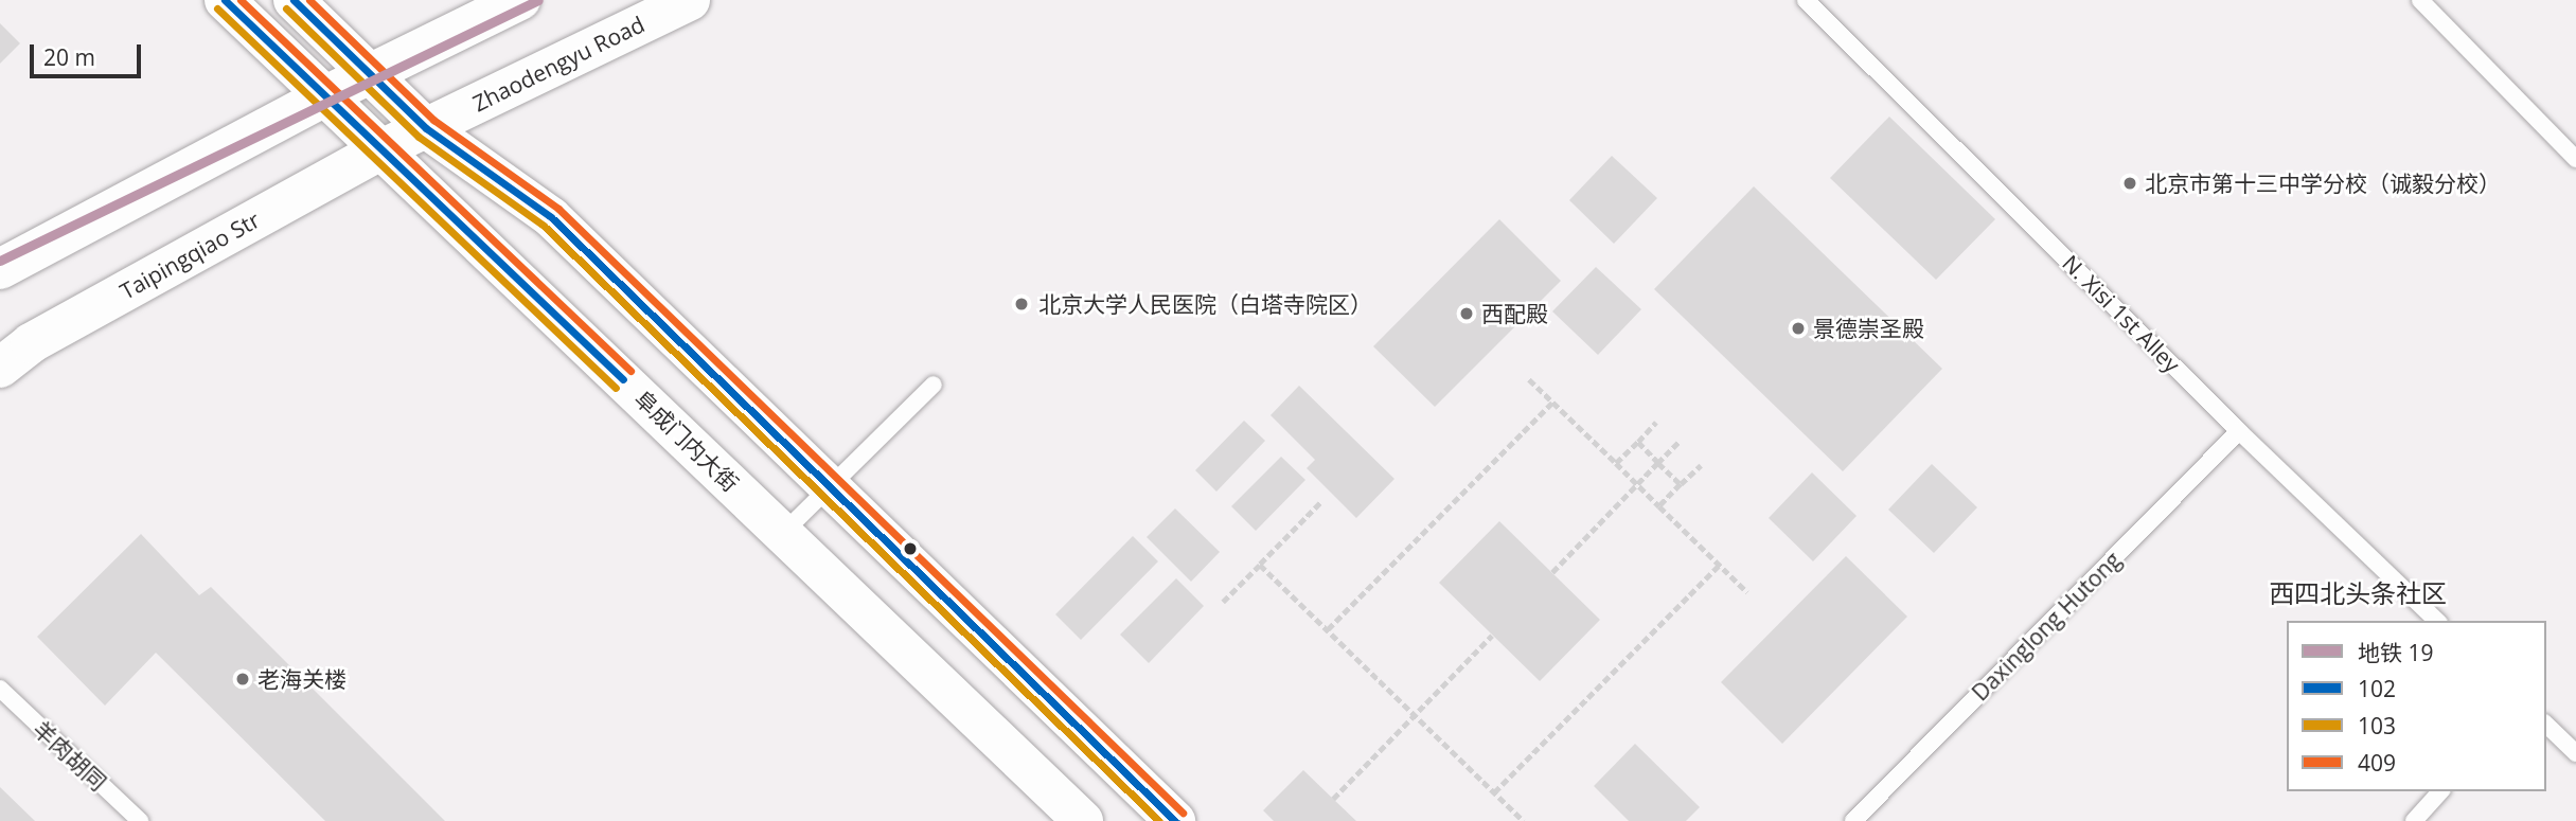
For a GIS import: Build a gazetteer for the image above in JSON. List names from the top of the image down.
{
  "streets": {
    "main road": ["Zhaodengyu Road", "Taipingqiao Str", "阜成门内大街"],
    "lane": ["N. Xisi 1st Alley", "Daxinglong Hutong", "羊肉胡同"]
  },
  "crossings": [
    ["Zhaodengyu Road", "Taipingqiao Str"],
    ["Zhaodengyu Road", "阜成门内大街"],
    ["Taipingqiao Str", "阜成门内大街"],
    ["N. Xisi 1st Alley", "Daxinglong Hutong"]
  ],
  "districts": ["西四北头条社区"],
  "places": [
    "北京市第十三中学分校（诚毅分校）",
    "北京大学人民医院（白塔寺院区）",
    "西配殿",
    "景德崇圣殿",
    "老海关楼"
  ],
  "lines": [
    "metro line 19",
    "transit line 102",
    "transit line 409",
    "transit line 103"
  ],
  "legend": [
    "地铁 19",
    "102",
    "103",
    "409"
  ],
  "scale_bar": "20 m"
}
